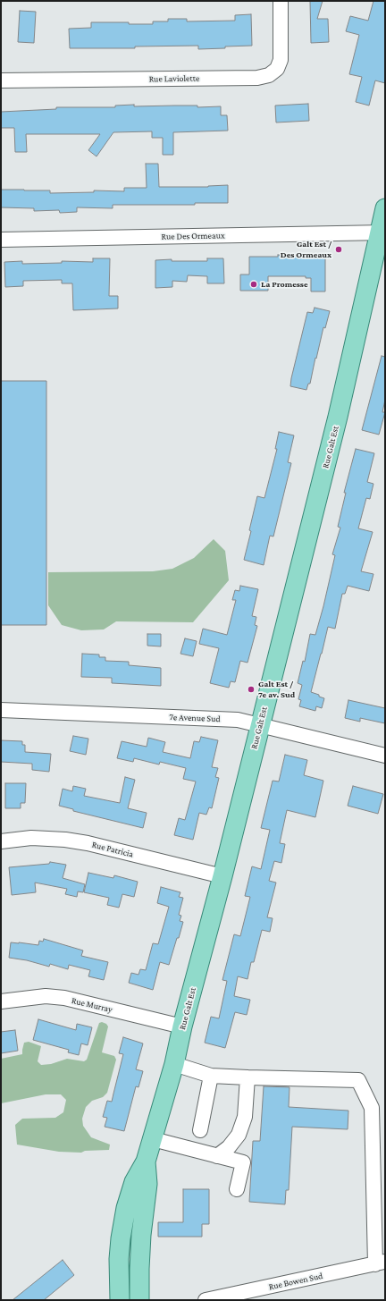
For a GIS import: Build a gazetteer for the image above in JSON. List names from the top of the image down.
{
  "streets": {
    "main road": ["Rue Galt Est"],
    "street": [
      "Rue Laviolette",
      "Rue Des Ormeaux",
      "7e Avenue Sud",
      "Rue Patricia",
      "Rue Murray",
      "Rue Bowen Sud"
    ]
  },
  "crossings": [
    ["Rue Des Ormeaux", "Rue Galt Est"],
    ["Rue Galt Est", "7e Avenue Sud"],
    ["Rue Galt Est", "Rue Patricia"],
    ["Rue Galt Est", "Rue Murray"]
  ],
  "places": ["Galt Est / Des Ormeaux", "La Promesse", "Galt Est / 7e av. Sud"]
}
